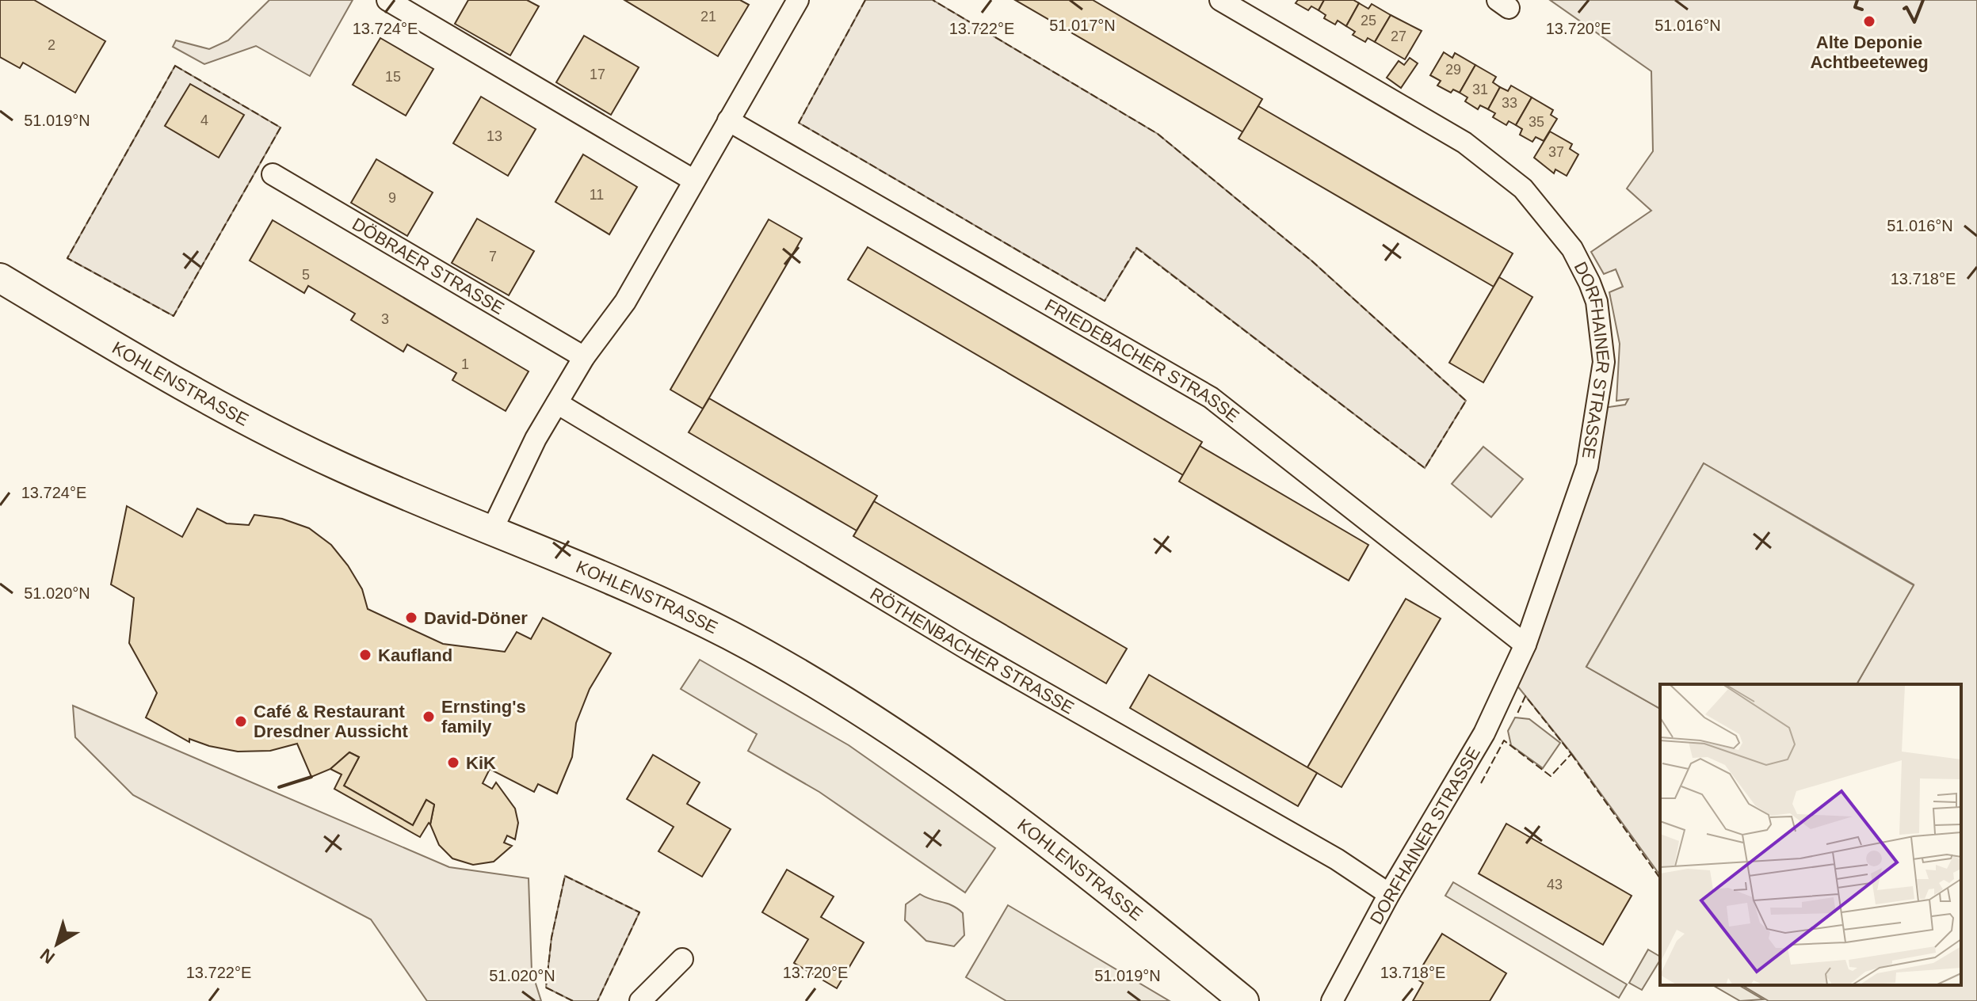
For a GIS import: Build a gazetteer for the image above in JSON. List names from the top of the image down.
{
  "streets": {
    "street": [
      "DÖBRAER STRASSE",
      "FRIEDEBACHER STRASSE",
      "DORFHAINER STRASSE",
      "KOHLENSTRASSE",
      "RÖTHENBACHER STRASSE"
    ]
  },
  "crossings": [
    ["FRIEDEBACHER STRASSE", "DORFHAINER STRASSE"],
    ["DORFHAINER STRASSE", "RÖTHENBACHER STRASSE"]
  ],
  "places": [
    "Alte Deponie Achtbeeteweg",
    "David-Döner",
    "Kaufland",
    "Ernsting's family",
    "Café & Restaurant Dresdner Aussicht",
    "KiK"
  ],
  "house_numbers": [
    "21",
    "25",
    "27",
    "2",
    "29",
    "17",
    "15",
    "31",
    "33",
    "4",
    "35",
    "13",
    "37",
    "11",
    "9",
    "7",
    "5",
    "3",
    "1",
    "43"
  ],
  "north": "bottom left",
  "coordinates": [
    "51.017°N",
    "51.016°N",
    "13.724°E",
    "13.722°E",
    "13.720°E",
    "51.019°N",
    "13.718°E",
    "51.020°N"
  ]
}
